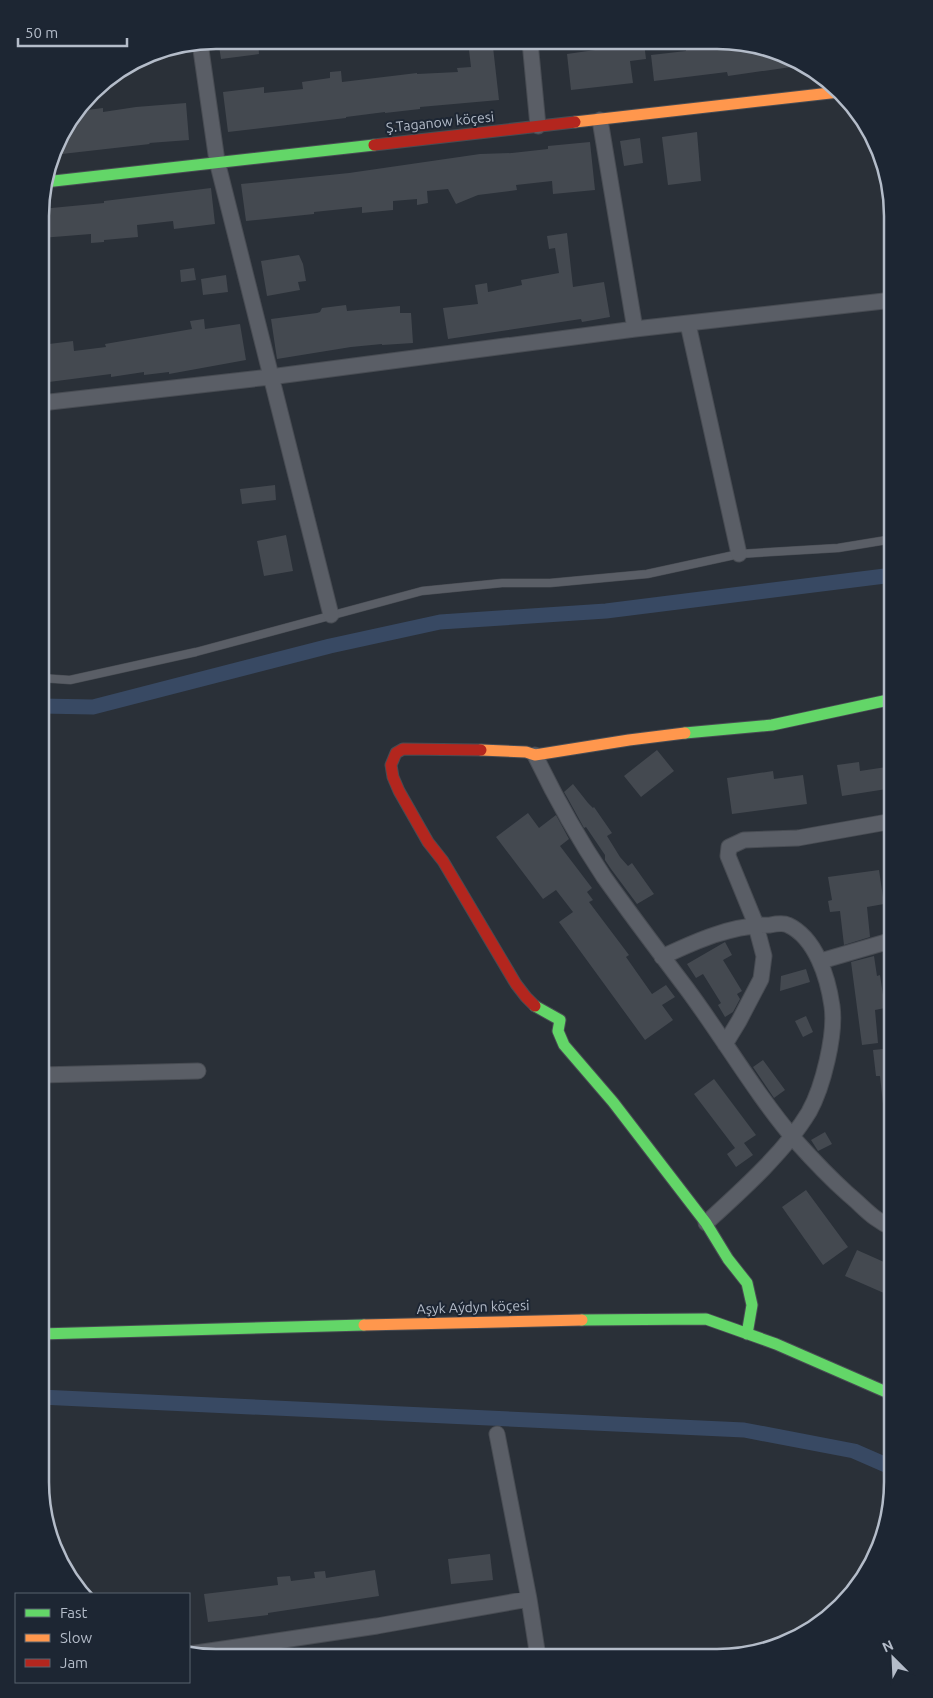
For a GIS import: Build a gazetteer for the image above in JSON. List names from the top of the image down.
{
  "streets": {
    "street": ["Ş.Taganow köçesi", "Aşyk Aýdyn köçesi"]
  },
  "legend": ["Fast", "Slow", "Jam"],
  "scale_bar": "50 m",
  "north": "top left"
}
